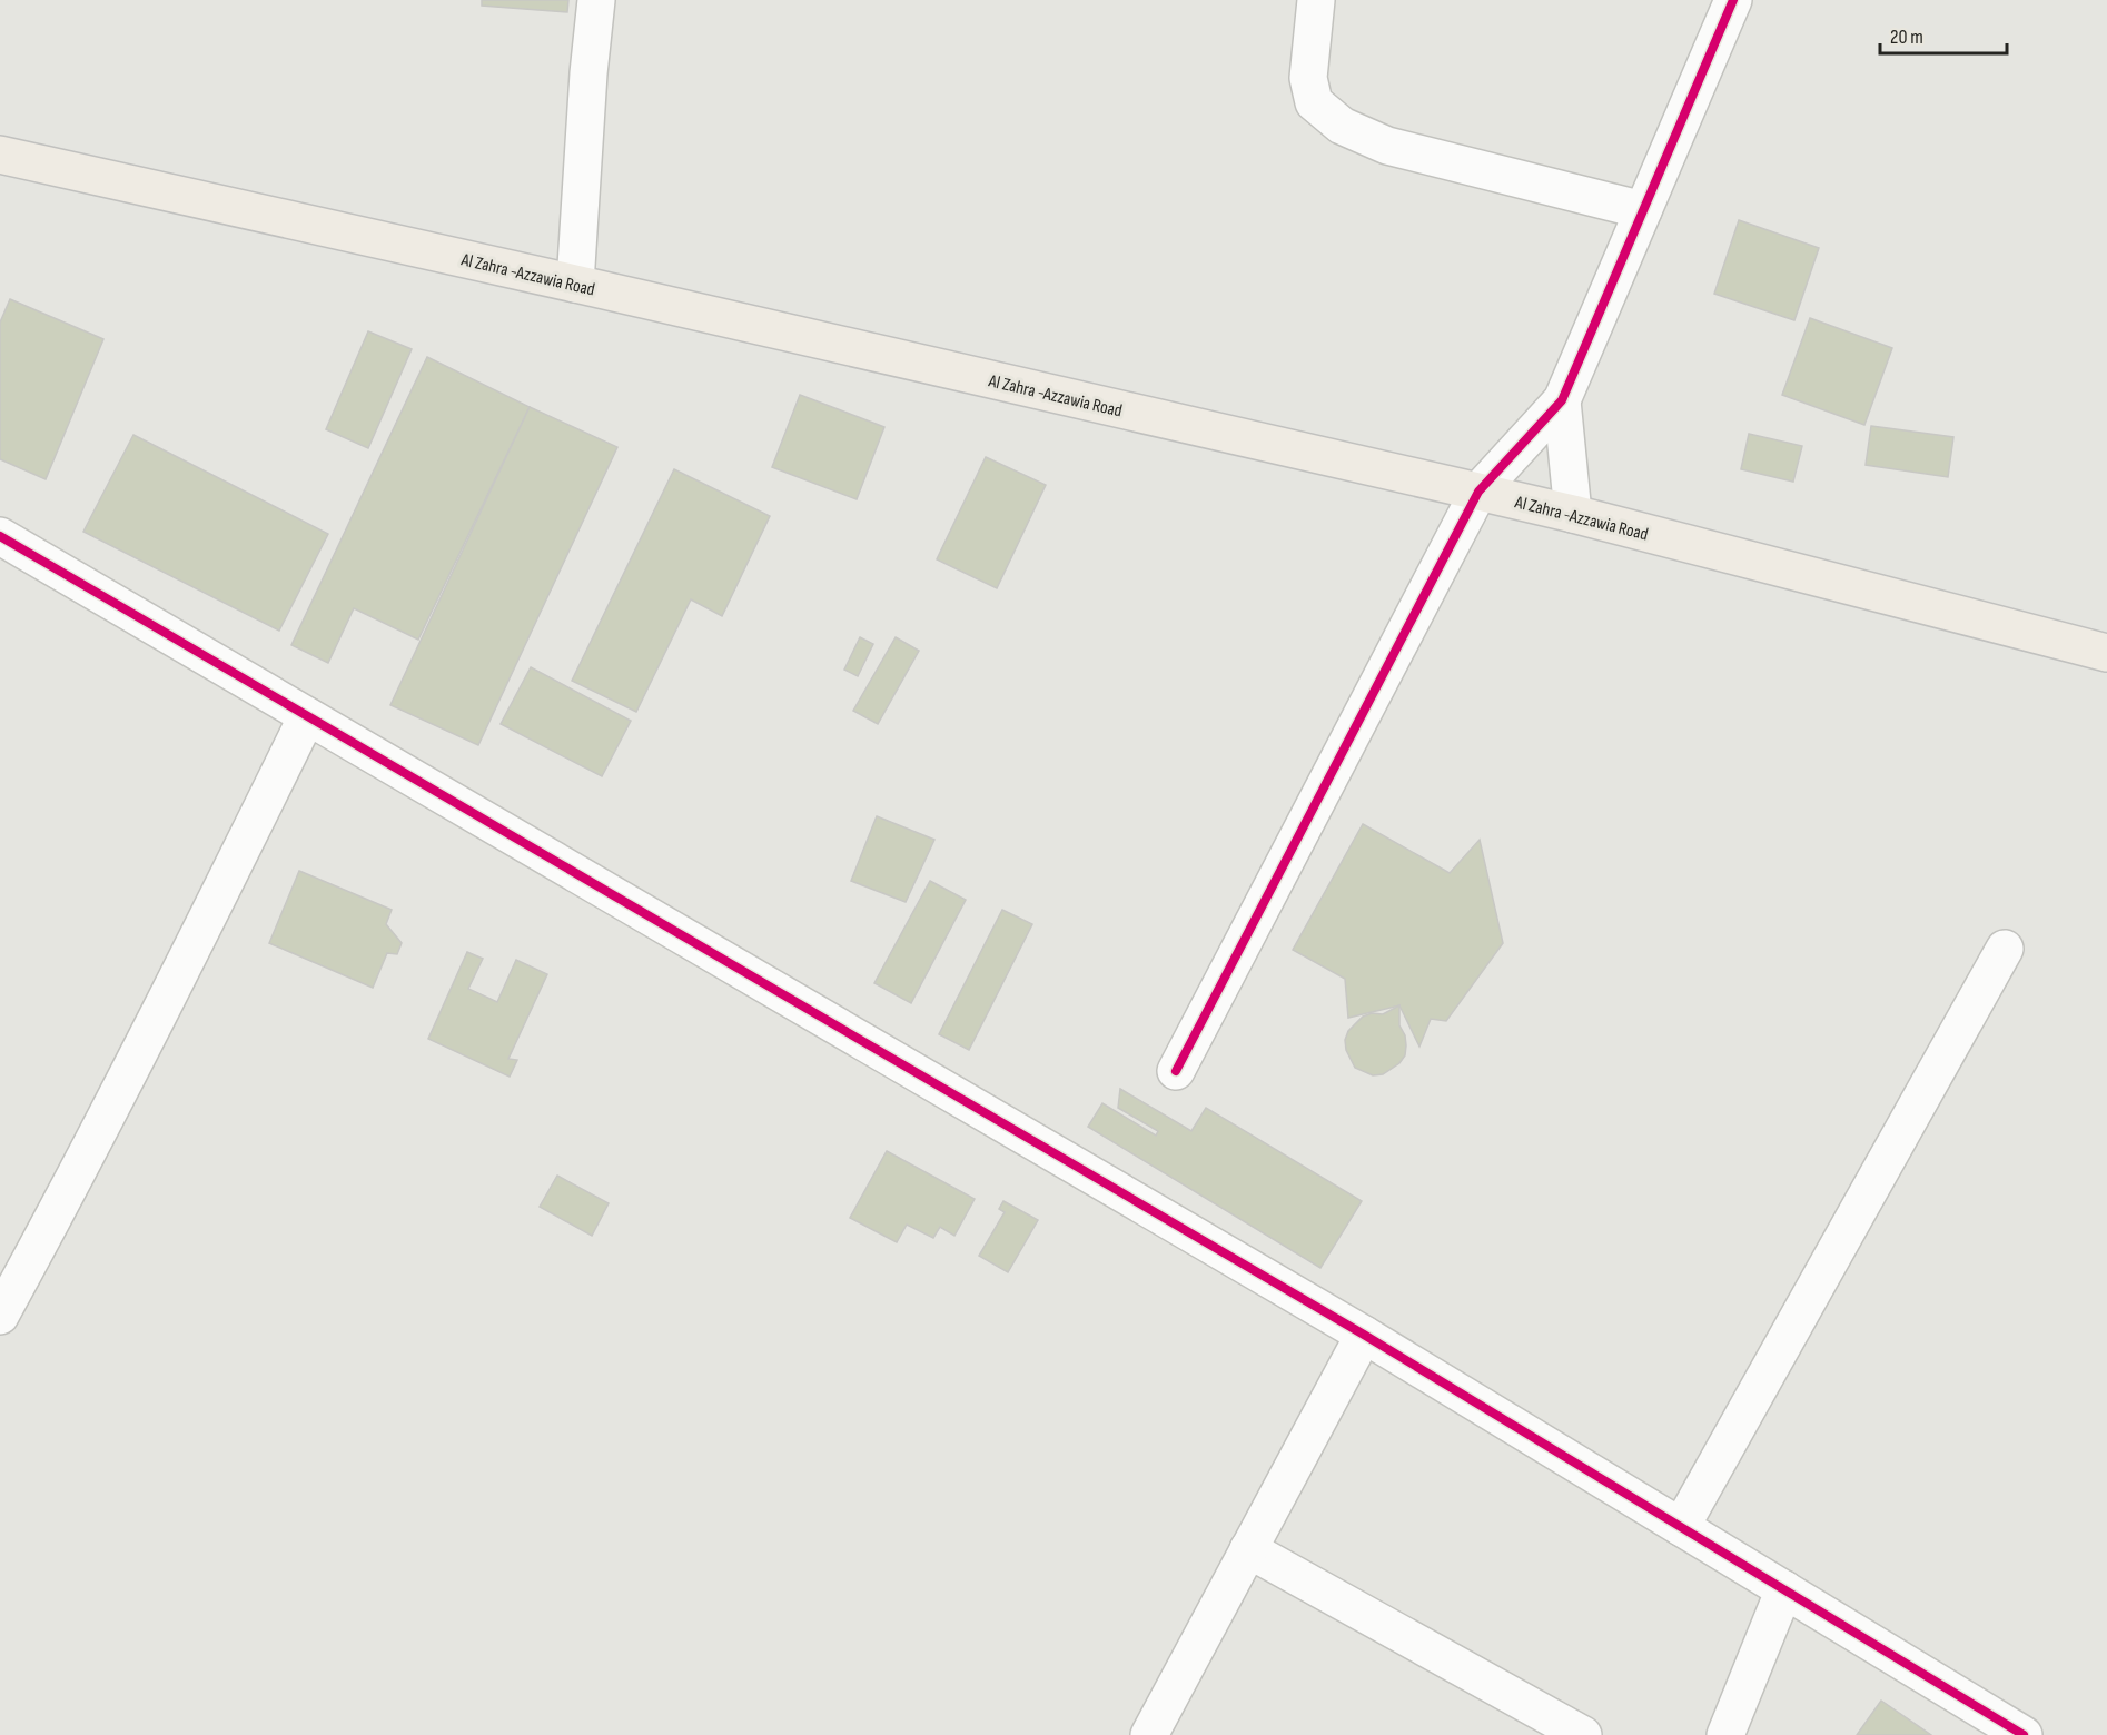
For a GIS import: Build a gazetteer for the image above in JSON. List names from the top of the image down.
{
  "streets": {
    "main road": ["Al Zahra -Azzawia Road"]
  },
  "scale_bar": "20 m"
}
